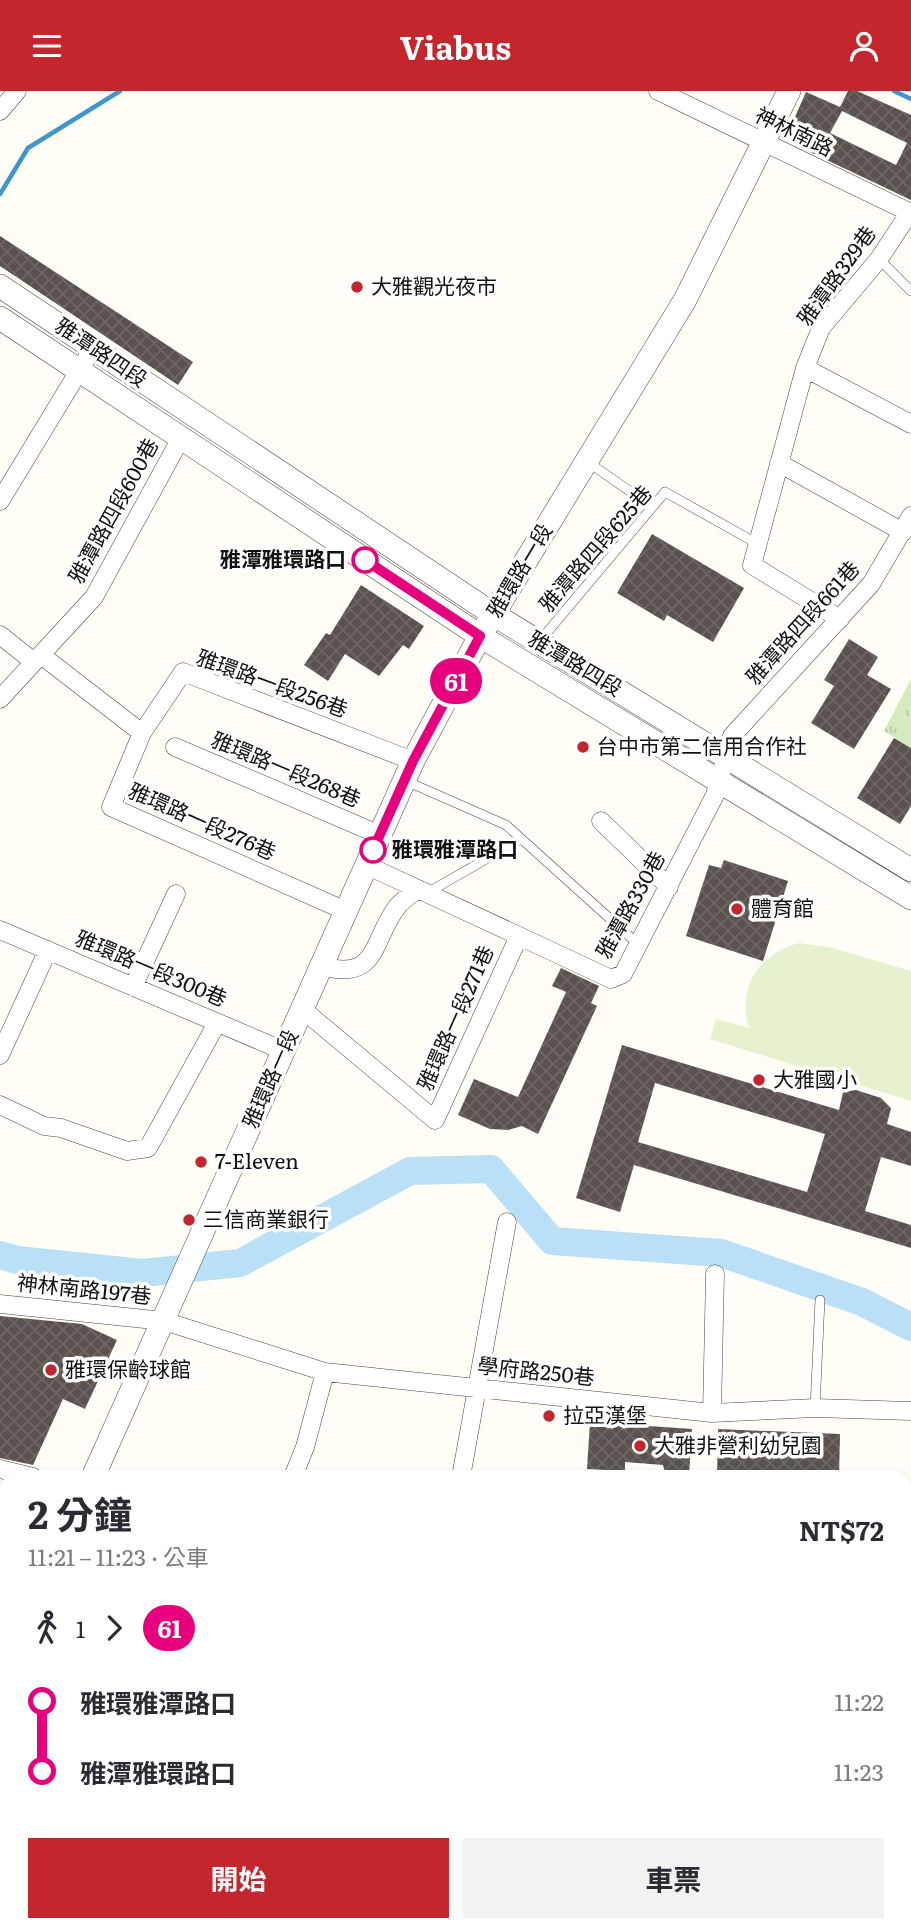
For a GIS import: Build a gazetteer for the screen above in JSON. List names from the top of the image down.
{
  "streets": {
    "street": [
      "神林南路",
      "雅潭路329巷",
      "雅潭路四段",
      "雅潭路四段600巷",
      "雅環路一段",
      "雅潭路四段661巷",
      "雅環路一段256巷",
      "雅環路一段268巷",
      "雅環路一段276巷",
      "雅潭路330巷",
      "雅環路一段300巷",
      "雅環路一段271巷",
      "神林南路197巷",
      "學府路250巷"
    ],
    "lane": ["雅潭路四段625巷"]
  },
  "crossings": [
    ["神林南路", "雅潭路329巷"],
    ["神林南路", "雅環路一段"],
    ["雅潭路329巷", "雅潭路四段625巷"],
    ["雅潭路四段", "雅潭路四段600巷"],
    ["雅潭路四段", "雅潭路四段625巷"],
    ["雅潭路四段", "雅環路一段"],
    ["雅潭路四段", "雅潭路四段661巷"],
    ["雅潭路四段", "雅潭路330巷"],
    ["雅環路一段", "雅環路一段256巷"],
    ["雅環路一段", "雅環路一段268巷"],
    ["雅環路一段", "雅環路一段276巷"],
    ["雅環路一段", "雅環路一段300巷"],
    ["雅環路一段", "雅環路一段271巷"],
    ["雅環路一段", "神林南路197巷"],
    ["雅環路一段", "學府路250巷"],
    ["雅潭路四段661巷", "雅潭路330巷"],
    ["雅環路一段256巷", "雅環路一段276巷"],
    ["雅潭路330巷", "雅環路一段271巷"],
    ["神林南路197巷", "學府路250巷"]
  ],
  "places": [
    "大雅觀光夜市",
    "雅潭雅環路口",
    "台中市第二信用合作社",
    "雅環雅潭路口",
    "體育館",
    "大雅國小",
    "7-Eleven",
    "三信商業銀行",
    "雅環保齡球館",
    "拉亞漢堡",
    "大雅非營利幼兒園"
  ],
  "lines": ["bus line 61"],
  "page": {
    "header": "Viabus",
    "on_map": "61",
    "heading": ["2 分鐘", "11:21 – 11:23 · 公車", "NT$72"],
    "legs": ["1", "61"],
    "list": [
      {
        "name": "雅環雅潭路口",
        "value": "11:22"
      },
      {
        "name": "雅潭雅環路口",
        "value": "11:23"
      }
    ],
    "buttons": ["開始", "車票"]
  }
}
